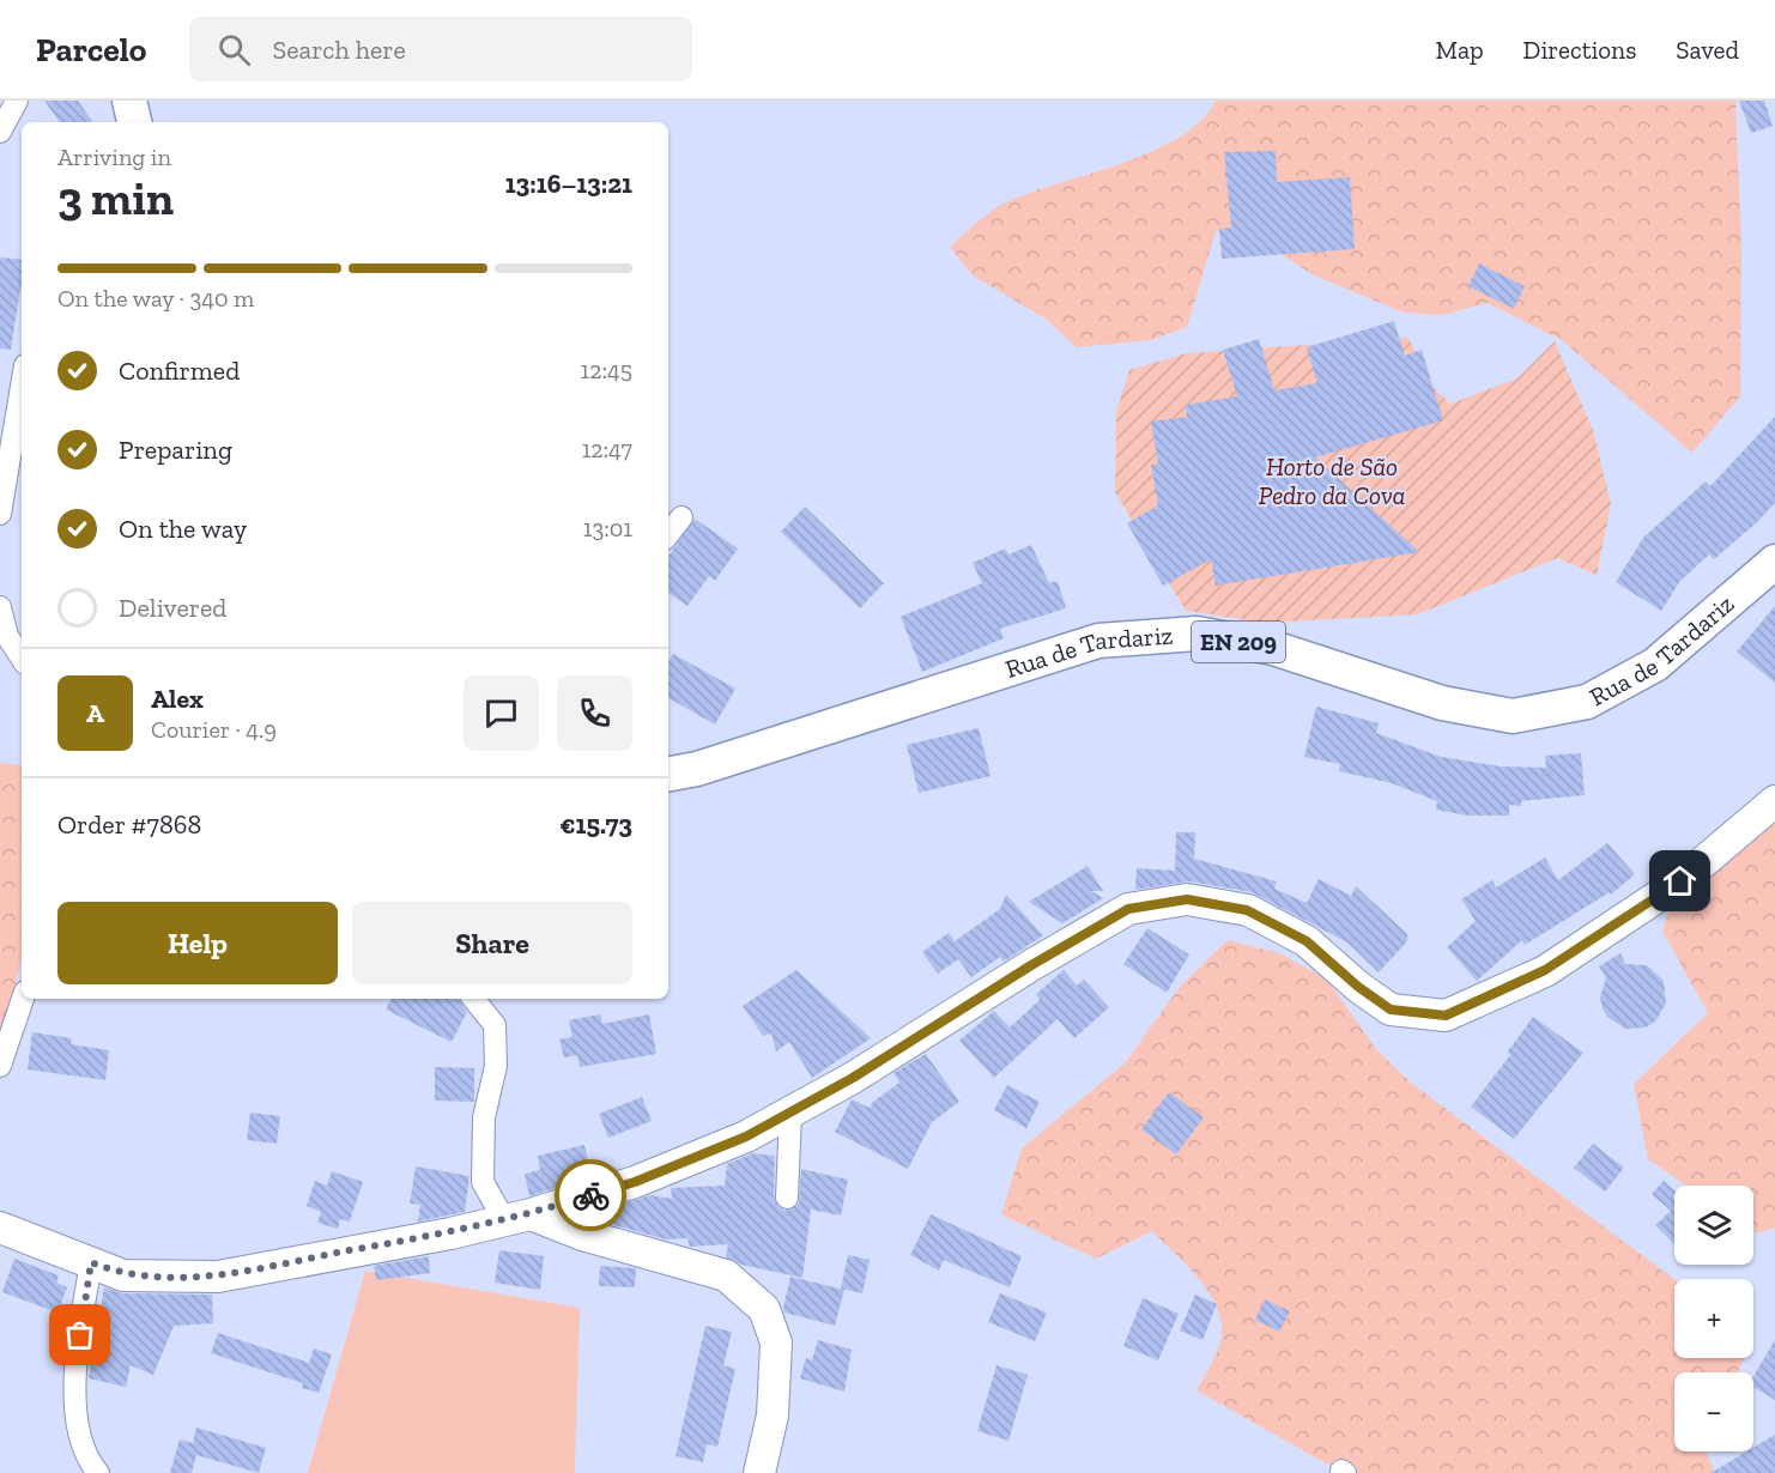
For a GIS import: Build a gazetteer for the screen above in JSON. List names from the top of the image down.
{
  "streets": {
    "main road": ["EN 209", "Rua de Tardariz"]
  },
  "parks": ["Horto de São Pedro da Cova"],
  "page": {
    "header": "Parcelo",
    "search": "Search here",
    "nav": ["Map", "Directions", "Saved"],
    "heading": ["3 min", "Arriving in", "13:16–13:21"],
    "panel": [
      "Alex",
      "Courier · 4.9",
      "Order #7868",
      "€15.73"
    ],
    "bar": "On the way · 340 m",
    "list": [
      ["Confirmed", "12:45"],
      ["Preparing", "12:47"],
      ["On the way", "13:01"],
      "Delivered"
    ],
    "round": "A",
    "buttons": ["Help", "Share"],
    "map_buttons": ["+", "−"]
  }
}
